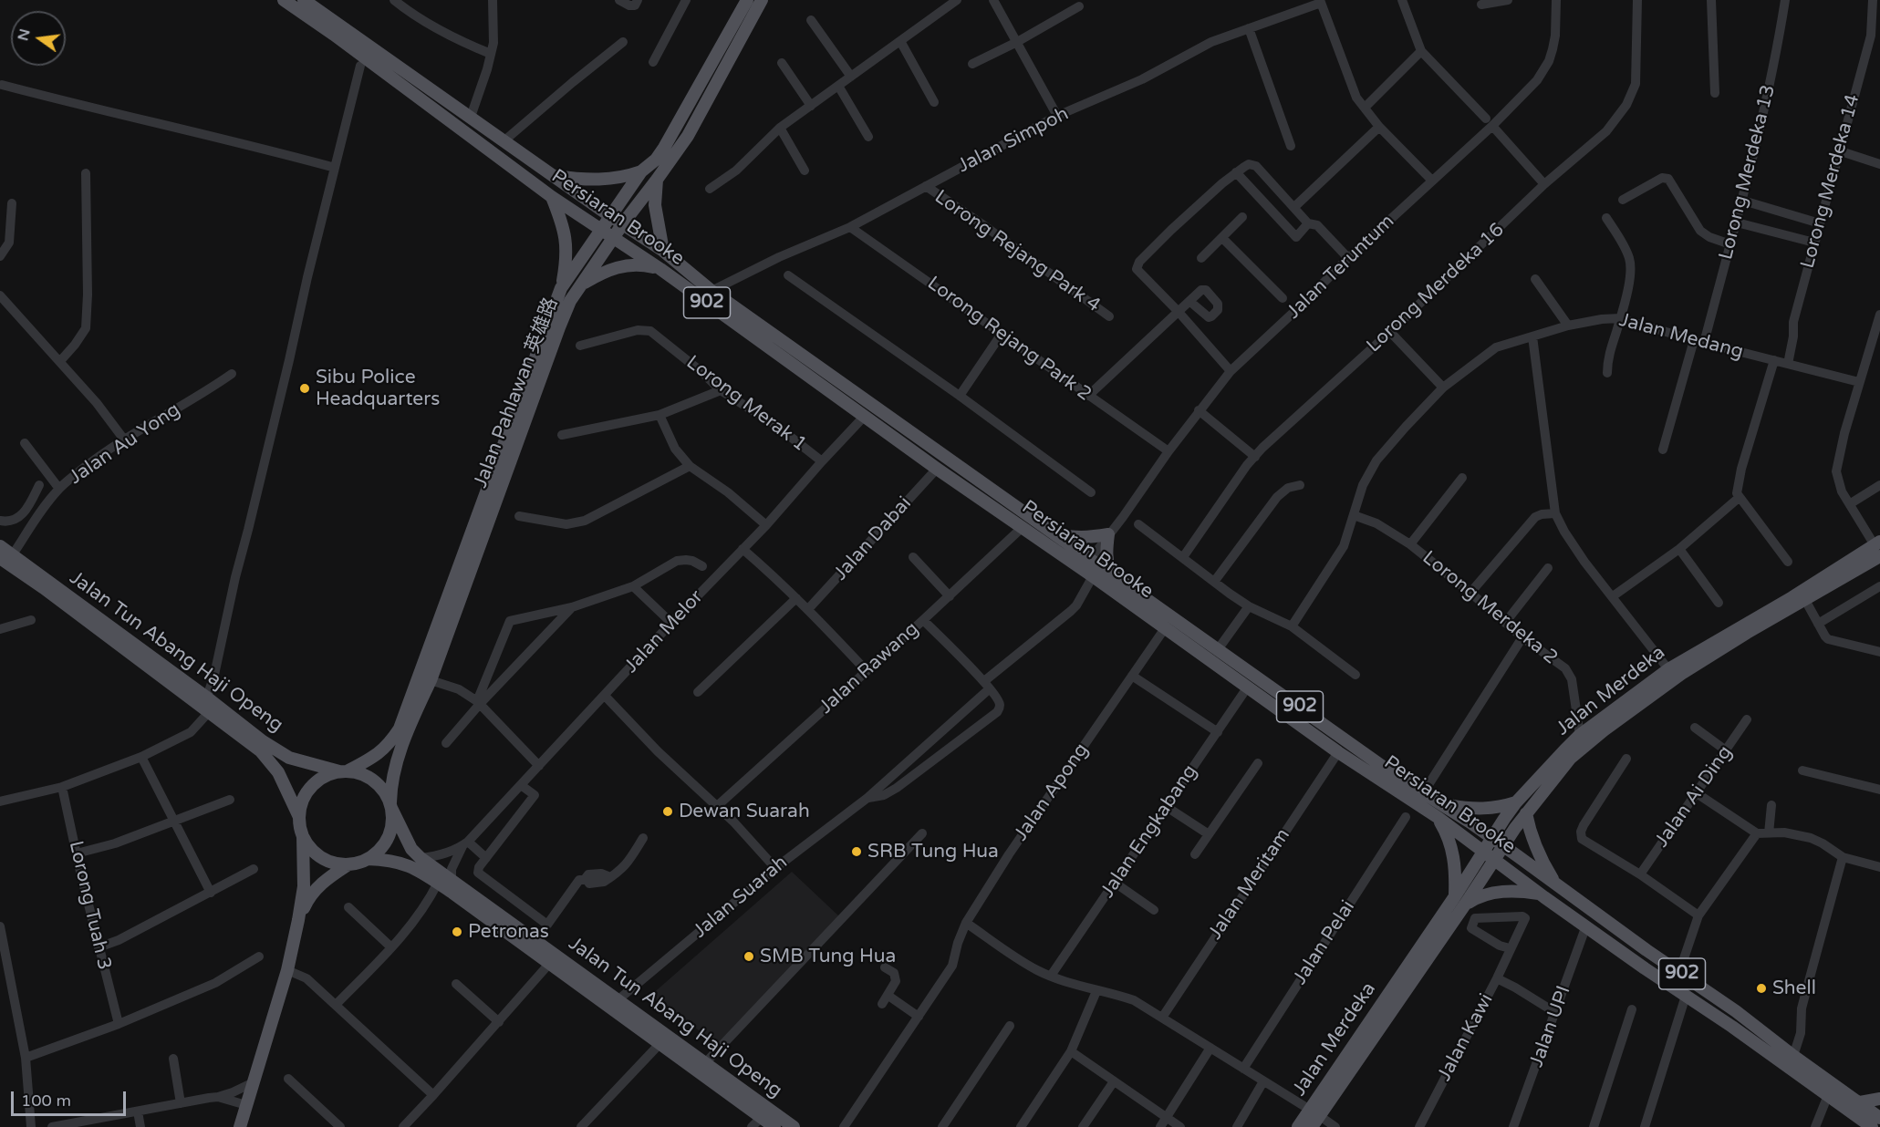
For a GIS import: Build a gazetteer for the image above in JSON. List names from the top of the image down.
{
  "streets": {
    "main road": [
      "Persiaran Brooke",
      "902",
      "Jalan Pahlawan 英雄路",
      "Jalan Tun Abang Haji Openg",
      "Jalan Merdeka"
    ],
    "street": [
      "Jalan Simpoh",
      "Lorong Merdeka 13",
      "Lorong Merdeka 14",
      "Lorong Rejang Park 4",
      "Jalan Teruntum",
      "Lorong Merdeka 16",
      "Jalan Medang",
      "Lorong Rejang Park 2",
      "Lorong Merak 1",
      "Jalan Au Yong",
      "Jalan Dabai",
      "Lorong Merdeka 2",
      "Jalan Melor",
      "Jalan Rawang",
      "Jalan Apong",
      "Jalan Ai Ding",
      "Jalan Engkabang",
      "Jalan Meritam",
      "Jalan Suarah",
      "Lorong Tuah 3",
      "Jalan Pelai",
      "Jalan UPI",
      "Jalan Kawi"
    ]
  },
  "crossings": [
    ["Jalan Simpoh", "Persiaran Brooke"],
    ["Jalan Simpoh", "Lorong Rejang Park 4"],
    ["Jalan Simpoh", "Lorong Rejang Park 2"],
    ["Lorong Merdeka 13", "Jalan Medang"],
    ["Lorong Merdeka 14", "Jalan Medang"],
    ["Persiaran Brooke", "Jalan Teruntum"],
    ["Persiaran Brooke", "Jalan Pahlawan 英雄路"],
    ["Persiaran Brooke", "Jalan Dabai"],
    ["Persiaran Brooke", "Jalan Melor"],
    ["Persiaran Brooke", "Jalan Rawang"],
    ["Persiaran Brooke", "Jalan Merdeka"],
    ["Persiaran Brooke", "Jalan Apong"],
    ["Persiaran Brooke", "Jalan Engkabang"],
    ["Persiaran Brooke", "Jalan Meritam"],
    ["Persiaran Brooke", "Jalan UPI"],
    ["Jalan Teruntum", "Lorong Rejang Park 2"],
    ["Jalan Teruntum", "Jalan Suarah"],
    ["Jalan Medang", "Lorong Merdeka 2"],
    ["Jalan Pahlawan 英雄路", "Jalan Tun Abang Haji Openg"],
    ["Lorong Merak 1", "Jalan Melor"],
    ["Jalan Au Yong", "Jalan Tun Abang Haji Openg"],
    ["Lorong Merdeka 2", "Jalan Merdeka"],
    ["Jalan Melor", "Jalan Tun Abang Haji Openg"],
    ["Jalan Tun Abang Haji Openg", "Jalan Suarah"],
    ["Jalan Rawang", "Jalan Suarah"]
  ],
  "places": [
    "Sibu Police Headquarters",
    "Dewan Suarah",
    "SRB Tung Hua",
    "Petronas",
    "SMB Tung Hua",
    "Shell"
  ],
  "scale_bar": "100 m",
  "north": "left"
}
